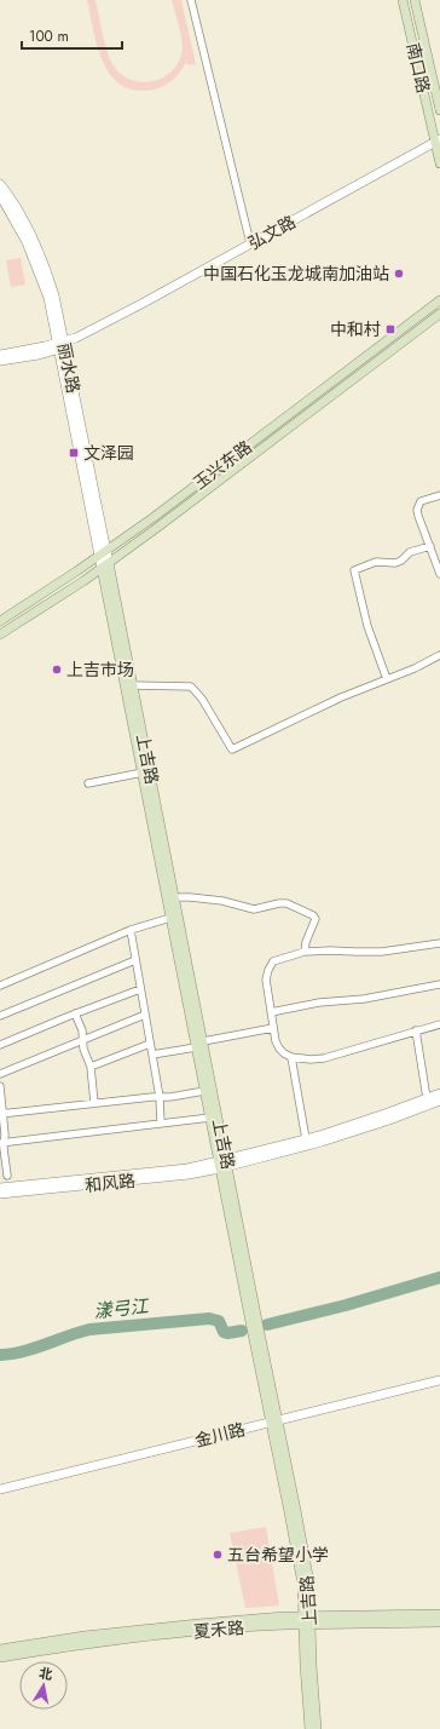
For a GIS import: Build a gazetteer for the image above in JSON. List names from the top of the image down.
{
  "streets": {
    "main road": [
      "南口路",
      "玉兴东路",
      "上吉路",
      "夏禾路"
    ],
    "street": [
      "弘文路",
      "丽水路",
      "和风路",
      "金川路"
    ]
  },
  "crossings": [
    ["南口路", "弘文路"],
    ["弘文路", "丽水路"],
    ["丽水路", "玉兴东路"],
    ["丽水路", "上吉路"],
    ["玉兴东路", "上吉路"],
    ["上吉路", "和风路"],
    ["上吉路", "金川路"],
    ["上吉路", "夏禾路"]
  ],
  "water": ["漾弓江"],
  "places": {
    "other": ["中国石化玉龙城南加油站", "上吉市场", "五台希望小学"],
    "transit": ["中和村", "文泽园"]
  },
  "scale_bar": "100 m",
  "north": "top"
}
